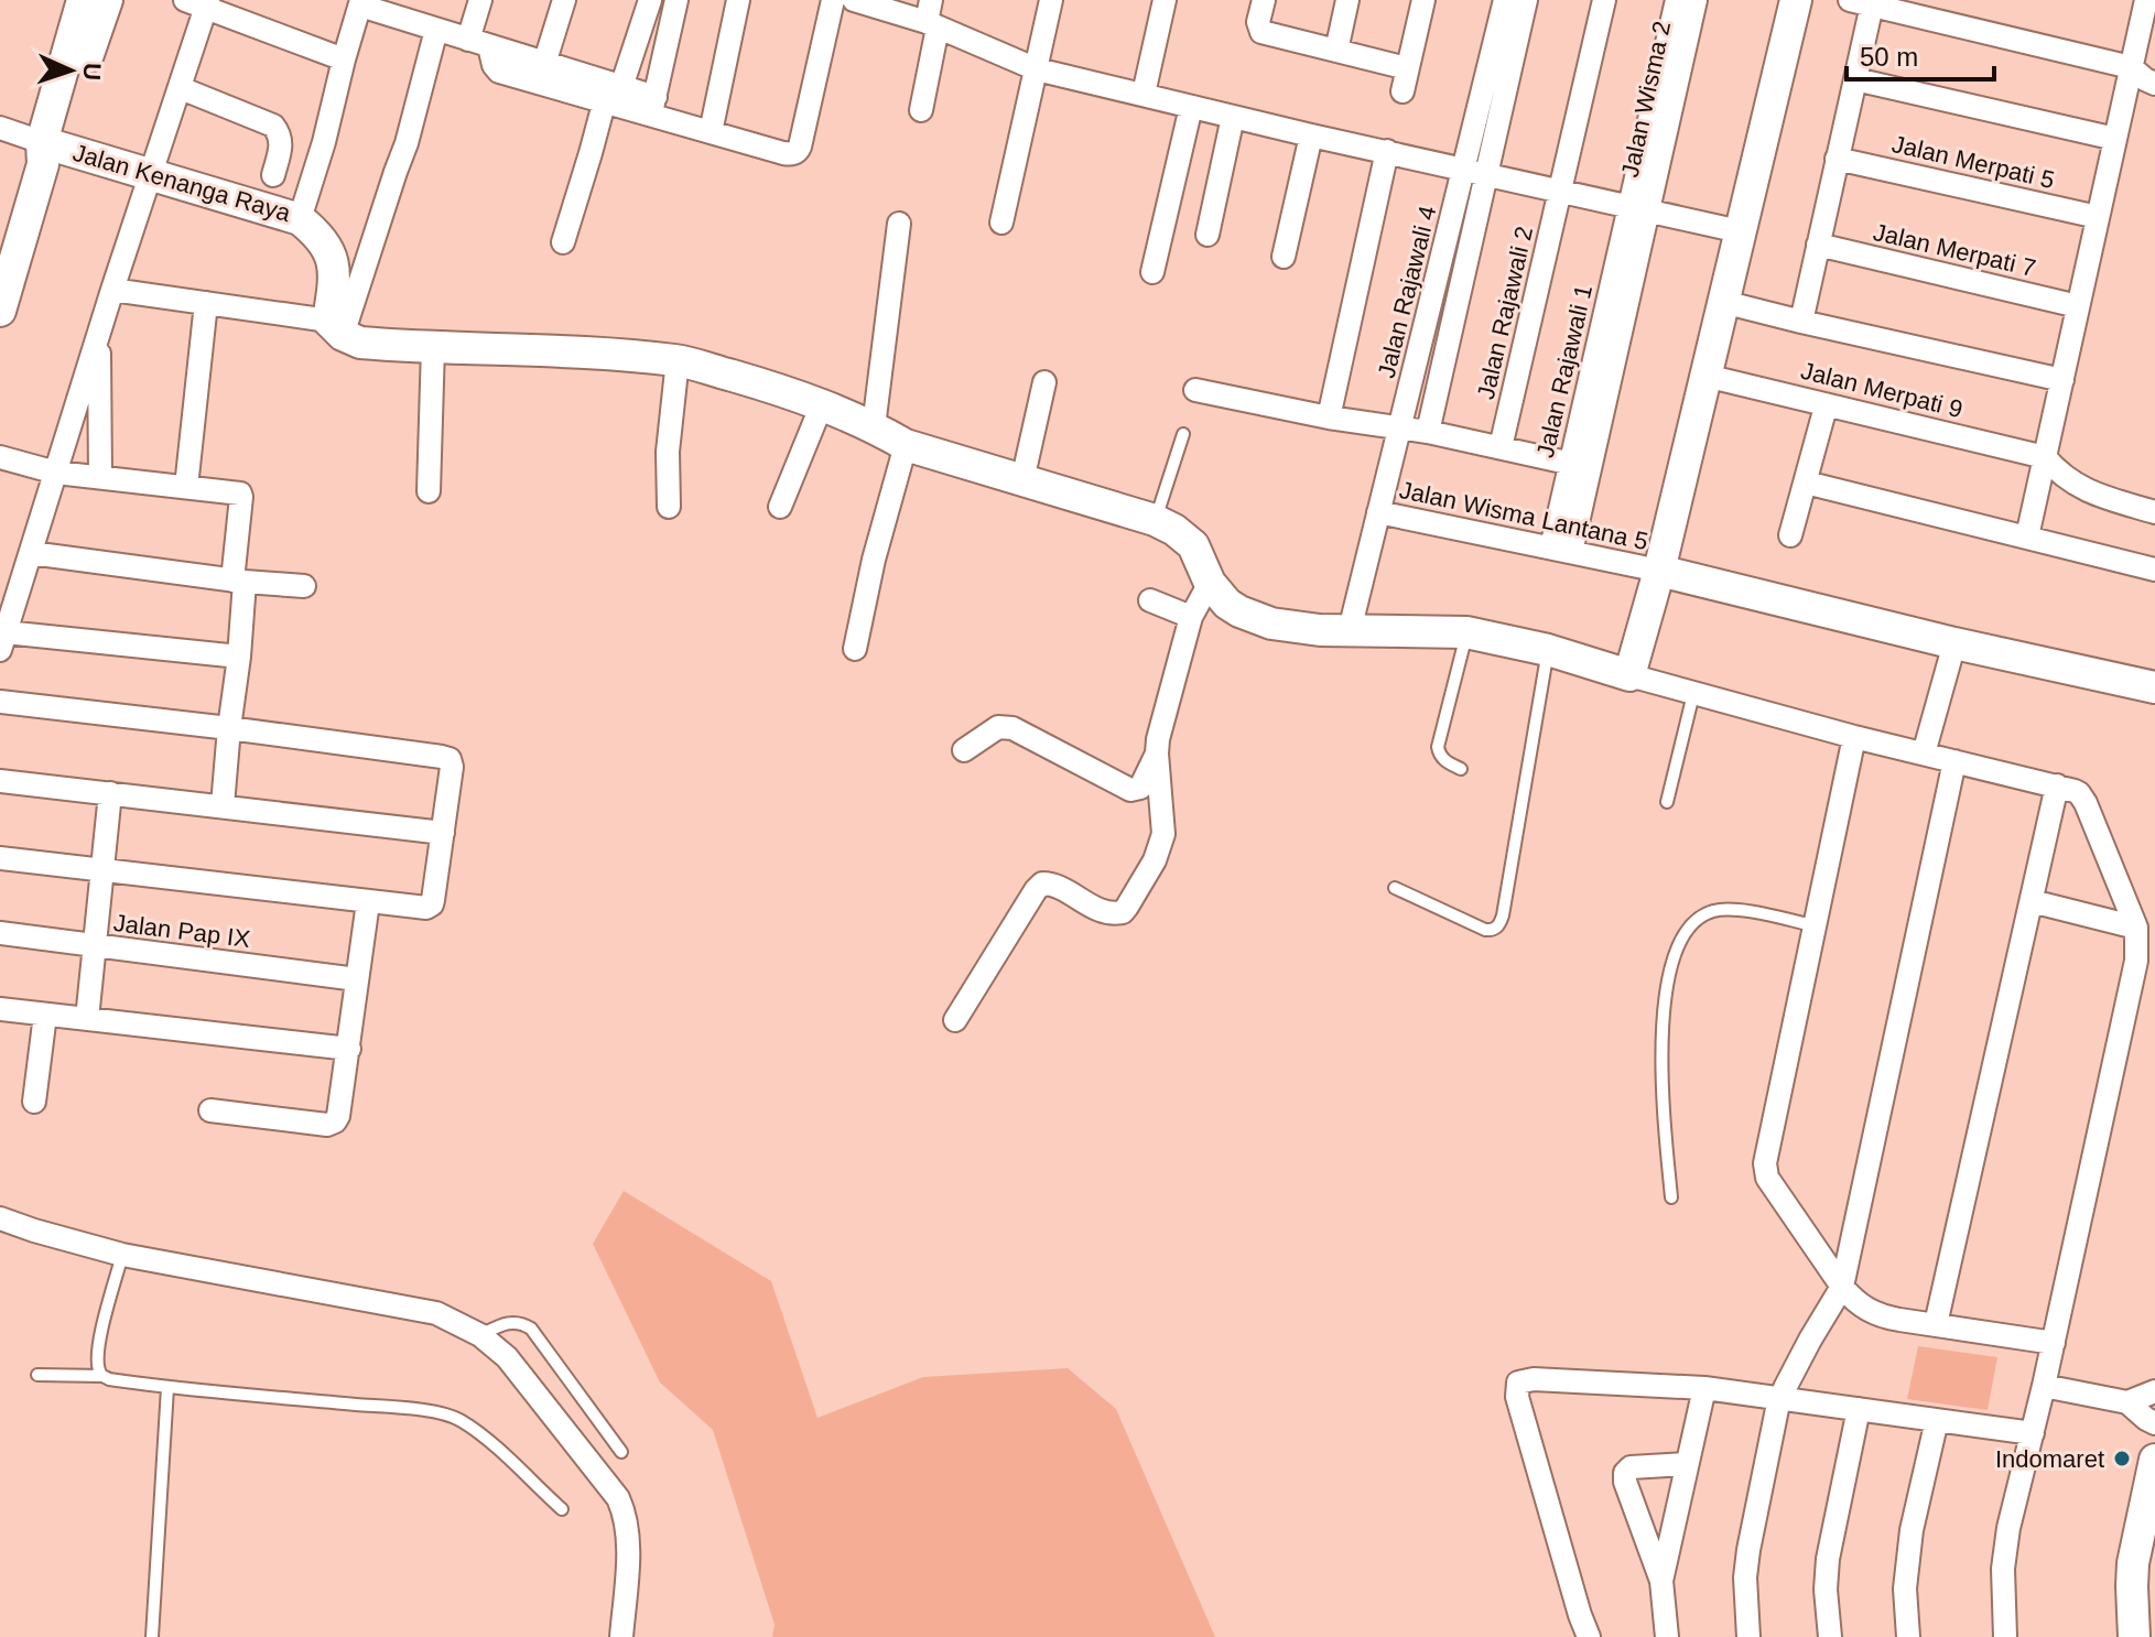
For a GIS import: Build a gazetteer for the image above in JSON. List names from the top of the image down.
{
  "streets": {
    "street": [
      "Jalan Wisma 2",
      "Jalan Merpati 5",
      "Jalan Kenanga Raya",
      "Jalan Merpati 7",
      "Jalan Rajawali 4",
      "Jalan Rajawali 2",
      "Jalan Rajawali 1",
      "Jalan Merpati 9",
      "Jalan Wisma Lantana 5",
      "Jalan Pap IX"
    ]
  },
  "crossings": [
    ["Jalan Wisma 2", "Jalan Rajawali 1"],
    ["Jalan Rajawali 4", "Jalan Wisma Lantana 5"],
    ["Jalan Rajawali 1", "Jalan Wisma Lantana 5"]
  ],
  "places": ["Indomaret"],
  "scale_bar": "50 m",
  "north": "right"
}
